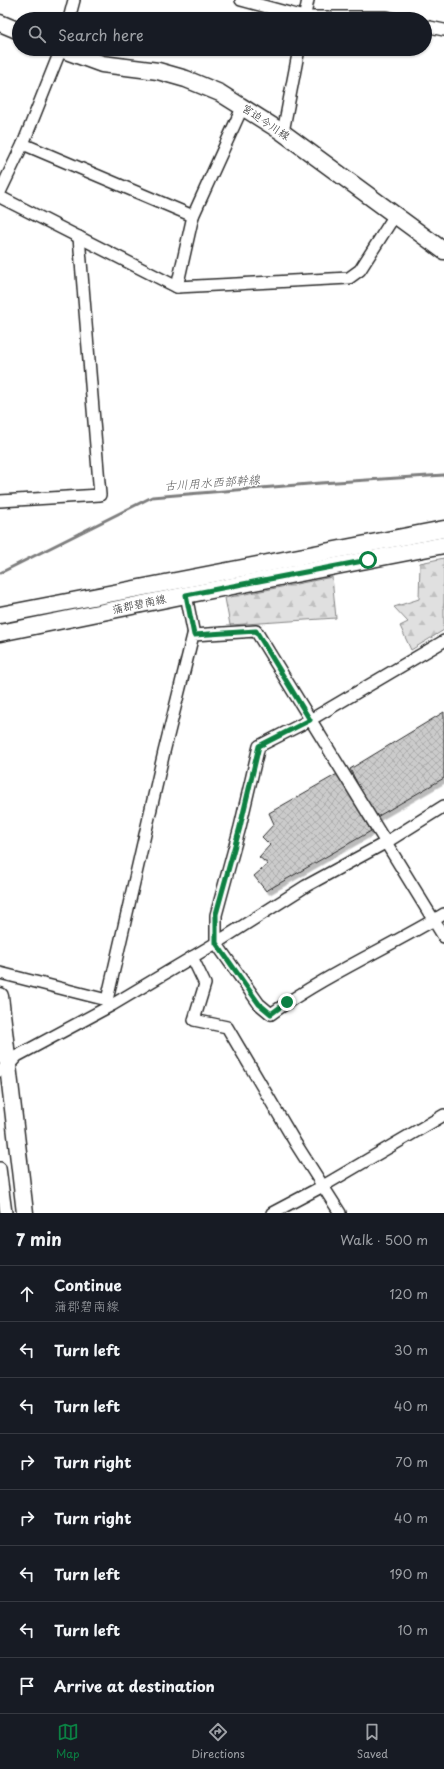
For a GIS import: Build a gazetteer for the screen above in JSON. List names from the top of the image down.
{
  "streets": {
    "main road": ["宮迫今川線", "蒲郡碧南線"]
  },
  "water": ["古川用水西部幹線"],
  "page": {
    "search": "Search here",
    "heading": ["7 min", "Walk · 500 m"],
    "list": [
      ["Continue", "蒲郡碧南線", "120 m"],
      ["Turn left", "30 m"],
      ["Turn left", "40 m"],
      ["Turn right", "70 m"],
      ["Turn right", "40 m"],
      ["Turn left", "190 m"],
      ["Turn left", "10 m"],
      "Arrive at destination"
    ],
    "nav": ["Map", "Directions", "Saved"]
  }
}
